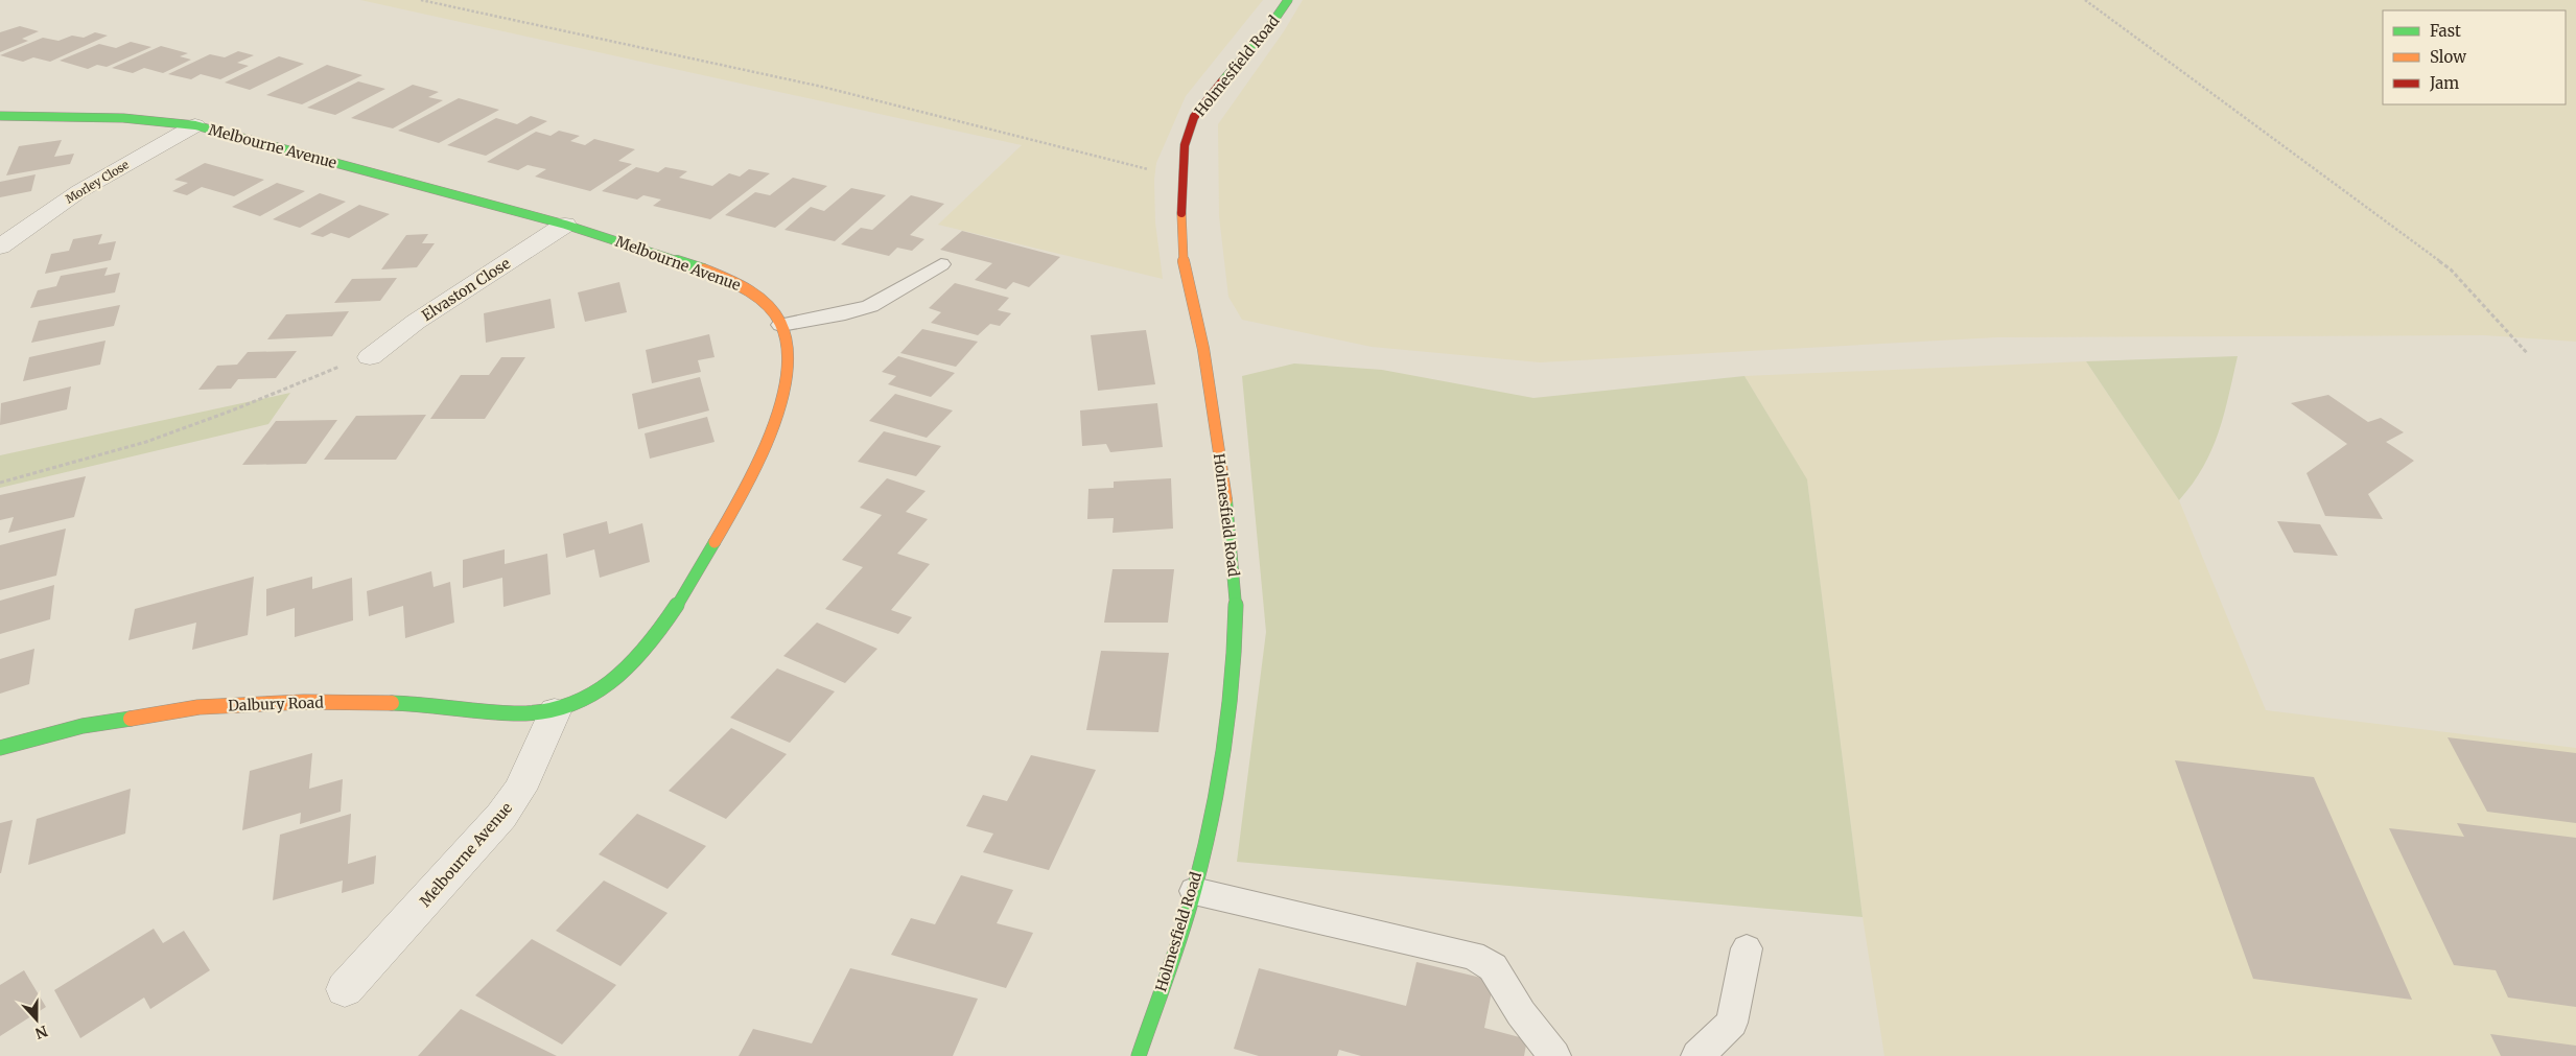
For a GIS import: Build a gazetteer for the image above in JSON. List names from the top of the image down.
{
  "streets": {
    "street": [
      "Holmesfield Road",
      "Melbourne Avenue",
      "Morley Close",
      "Elvaston Close",
      "Dalbury Road"
    ]
  },
  "crossings": [
    ["Melbourne Avenue", "Morley Close"],
    ["Melbourne Avenue", "Elvaston Close"],
    ["Melbourne Avenue", "Dalbury Road"]
  ],
  "legend": ["Fast", "Slow", "Jam"],
  "north": "bottom"
}
